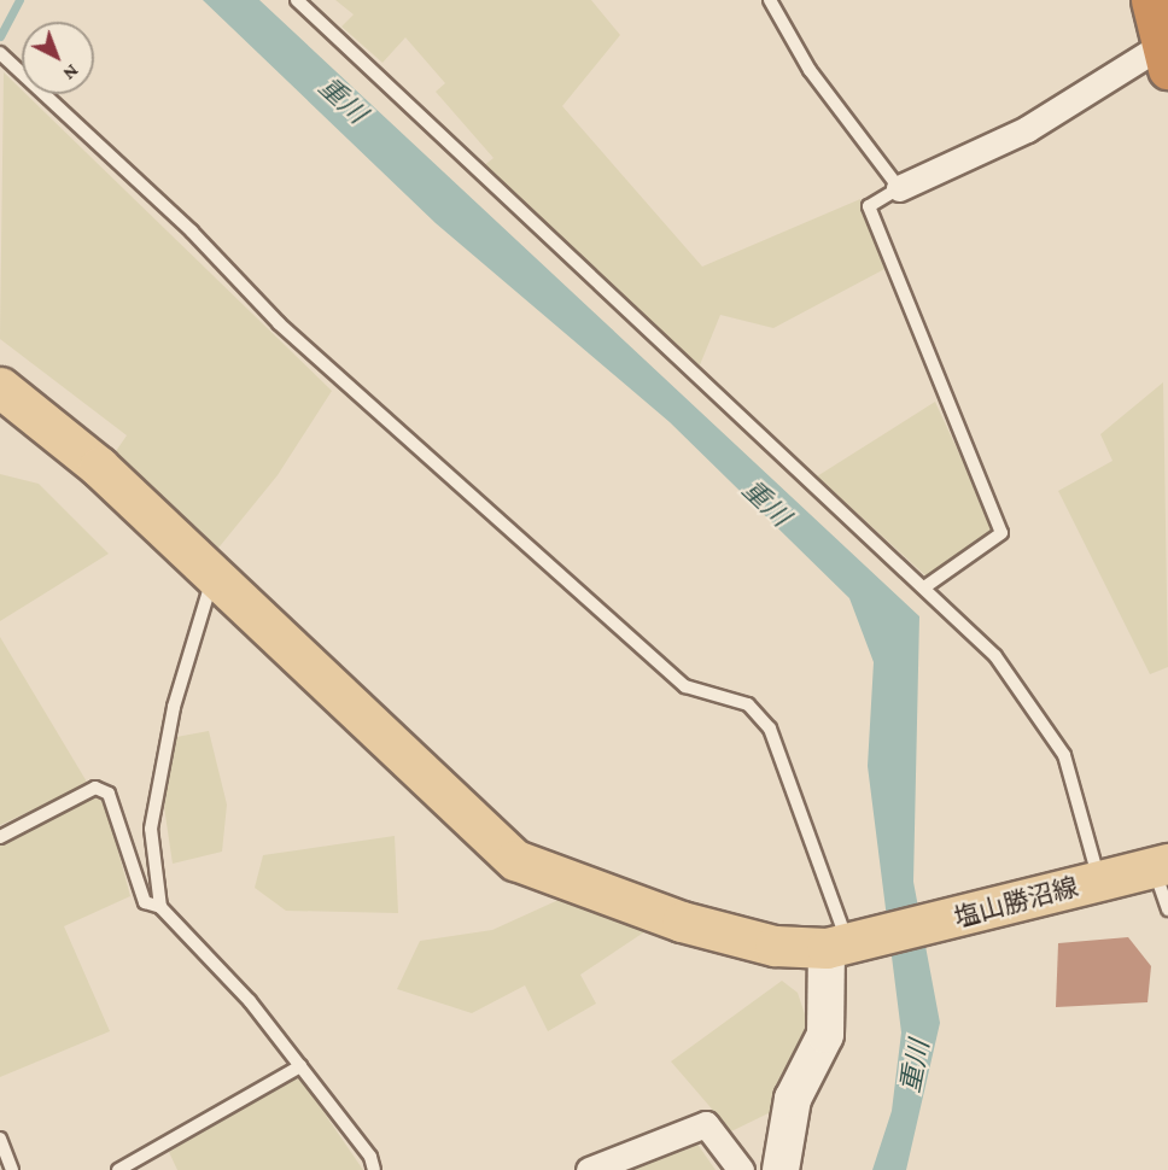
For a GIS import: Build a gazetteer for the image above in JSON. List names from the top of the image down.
{
  "streets": {
    "main road": ["塩山勝沼線"]
  },
  "water": ["重川"],
  "north": "bottom right"
}
